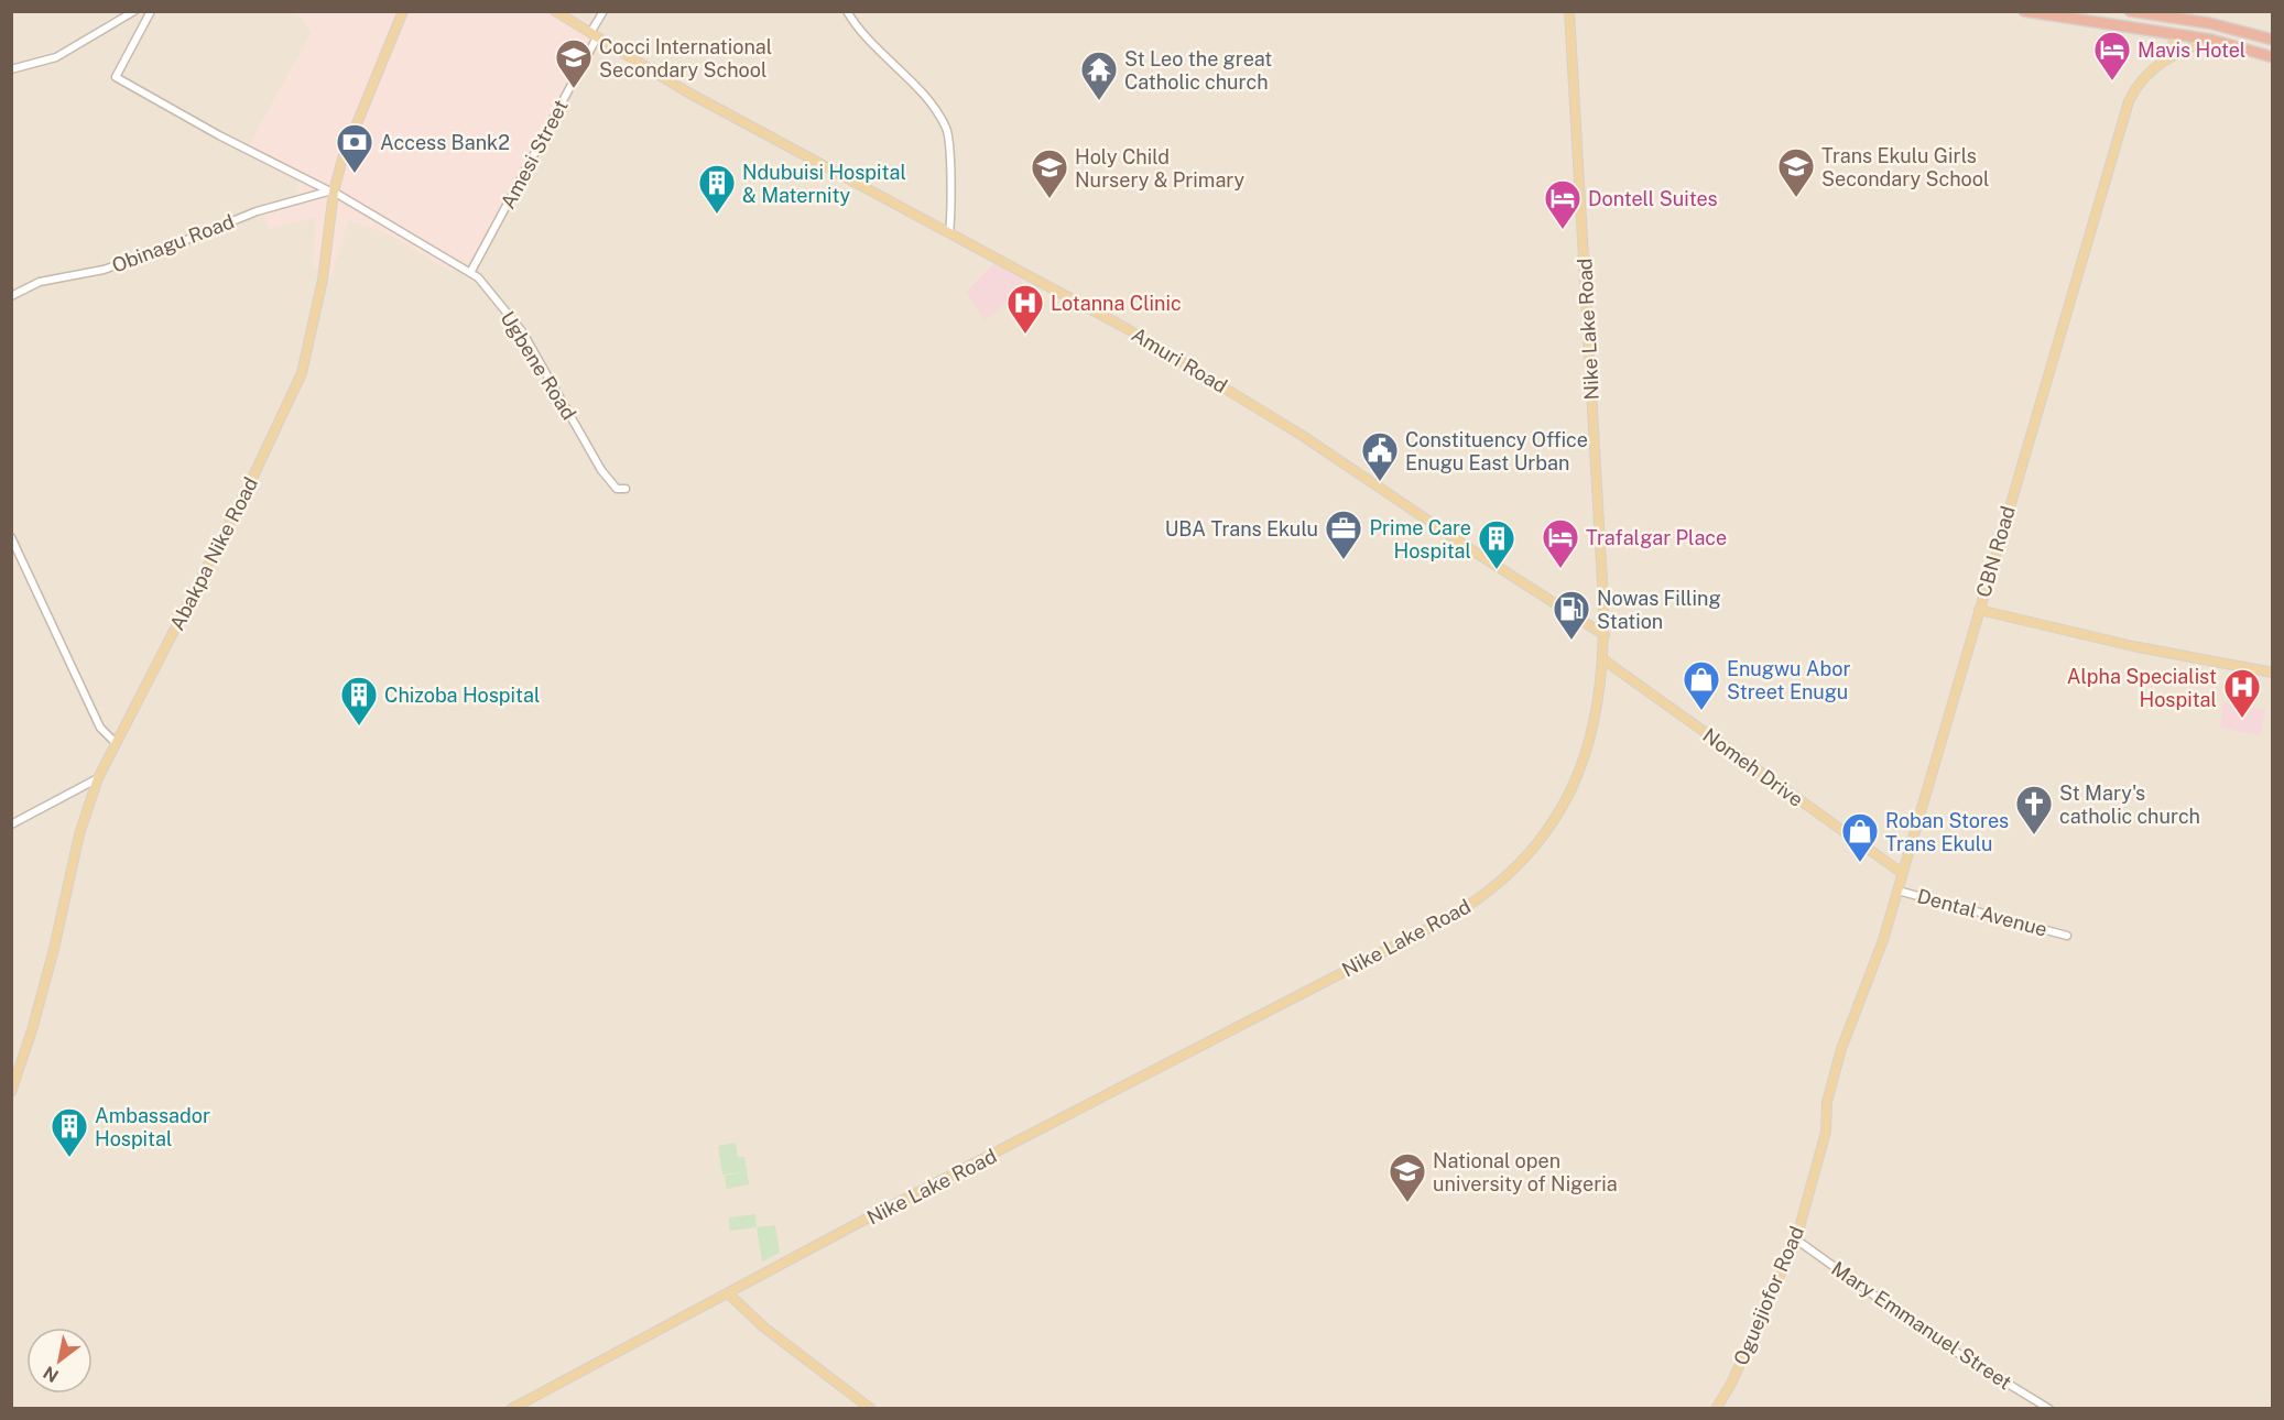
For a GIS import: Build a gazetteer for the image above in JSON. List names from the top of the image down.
{
  "streets": {
    "main road": [
      "Nike Lake Road",
      "Amuri Road",
      "CBN Road",
      "Abakpa Nike Road",
      "Nomeh Drive",
      "Oguejiofor Road"
    ],
    "street": [
      "Amesi Street",
      "Obinagu Road",
      "Ugbene Road",
      "Dental Avenue",
      "Mary Emmanuel Street"
    ]
  },
  "crossings": [
    ["Amesi Street", "Amuri Road"],
    ["Amesi Street", "Ugbene Road"],
    ["Obinagu Road", "Ugbene Road"],
    ["Obinagu Road", "Abakpa Nike Road"],
    ["Nike Lake Road", "Amuri Road"],
    ["Nike Lake Road", "Nomeh Drive"],
    ["Ugbene Road", "Abakpa Nike Road"],
    ["CBN Road", "Nomeh Drive"],
    ["CBN Road", "Dental Avenue"],
    ["CBN Road", "Oguejiofor Road"],
    ["Oguejiofor Road", "Mary Emmanuel Street"]
  ],
  "places": {
    "hotel": ["Mavis Hotel", "Dontell Suites", "Trafalgar Place"],
    "school or university": [
      "Cocci International Secondary School",
      "Trans Ekulu Girls Secondary School",
      "Holy Child Nursery & Primary",
      "National open university of Nigeria"
    ],
    "temple": ["St Leo the great Catholic church"],
    "bank": ["Access Bank2"],
    "building": [
      "Ndubuisi Hospital & Maternity",
      "Prime Care Hospital",
      "Chizoba Hospital",
      "Ambassador Hospital"
    ],
    "hospital": ["Lotanna Clinic", "Alpha Specialist Hospital"],
    "public building": ["Constituency Office Enugu East Urban"],
    "office": ["UBA Trans Ekulu"],
    "fuel station": ["Nowas Filling Station"],
    "shop": ["Enugwu Abor Street Enugu", "Roban Stores Trans Ekulu"],
    "church": ["St Mary's catholic church"]
  },
  "north": "bottom left"
}
